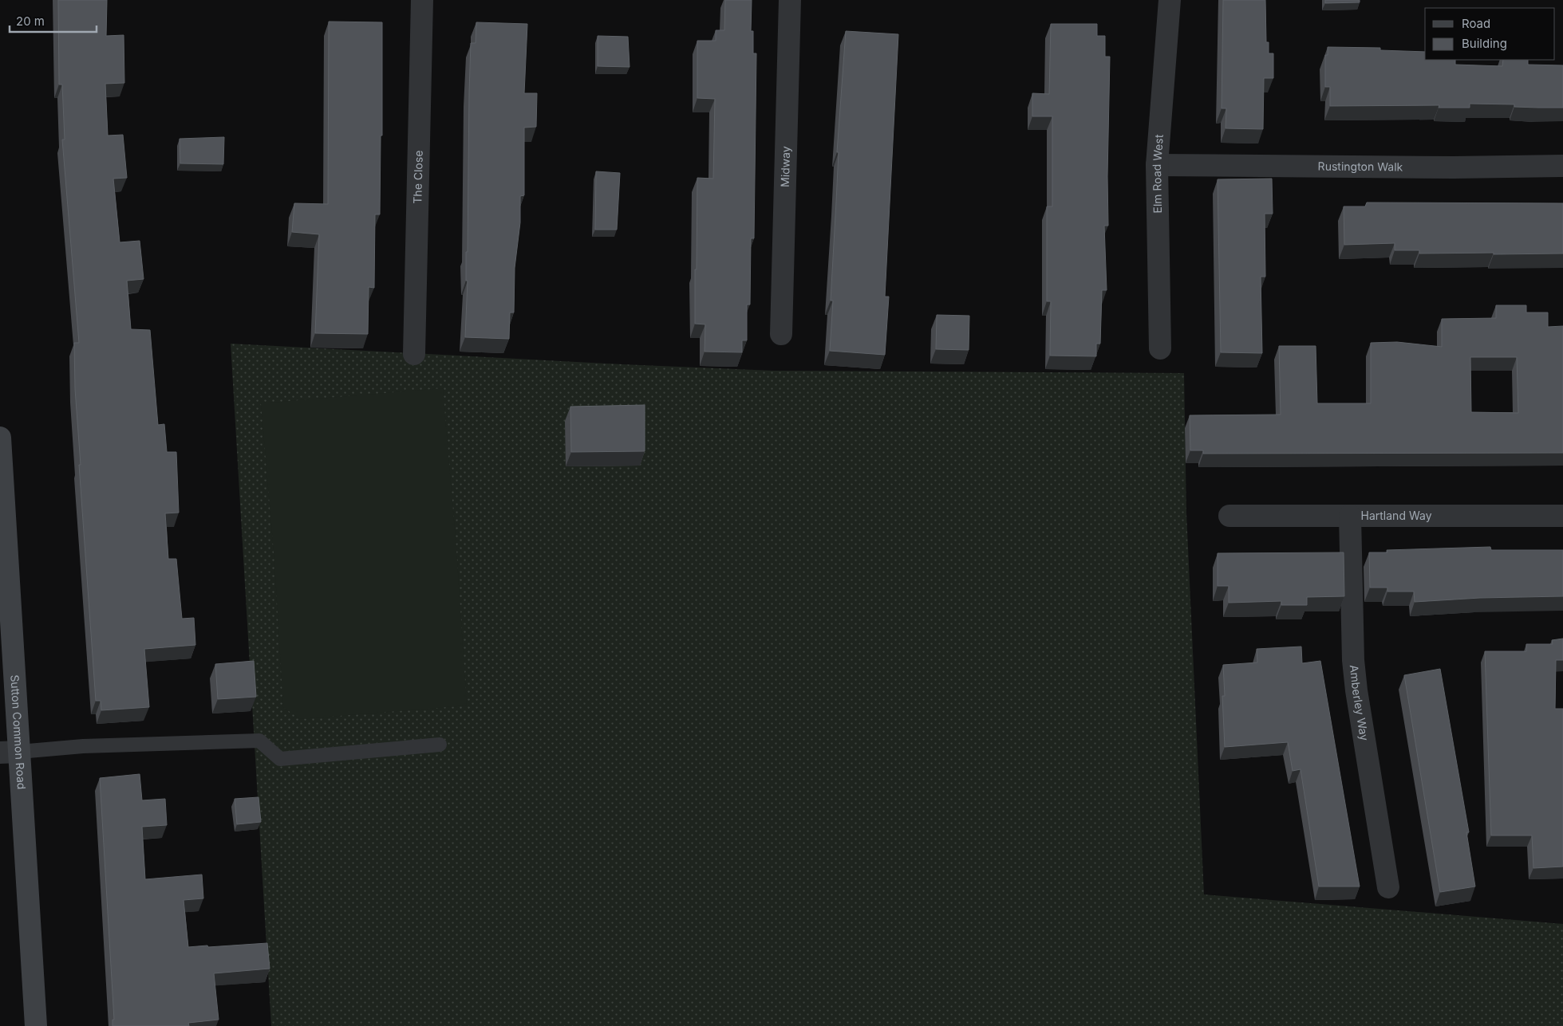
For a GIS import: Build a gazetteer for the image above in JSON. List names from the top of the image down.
{
  "streets": {
    "main road": ["Sutton Common Road"],
    "street": [
      "Midway",
      "Rustington Walk",
      "Elm Road West",
      "The Close",
      "Hartland Way",
      "Amberley Way"
    ]
  },
  "crossings": [
    ["Rustington Walk", "Elm Road West"],
    ["Hartland Way", "Amberley Way"]
  ],
  "legend": ["Road", "Building"],
  "scale_bar": "20 m"
}
